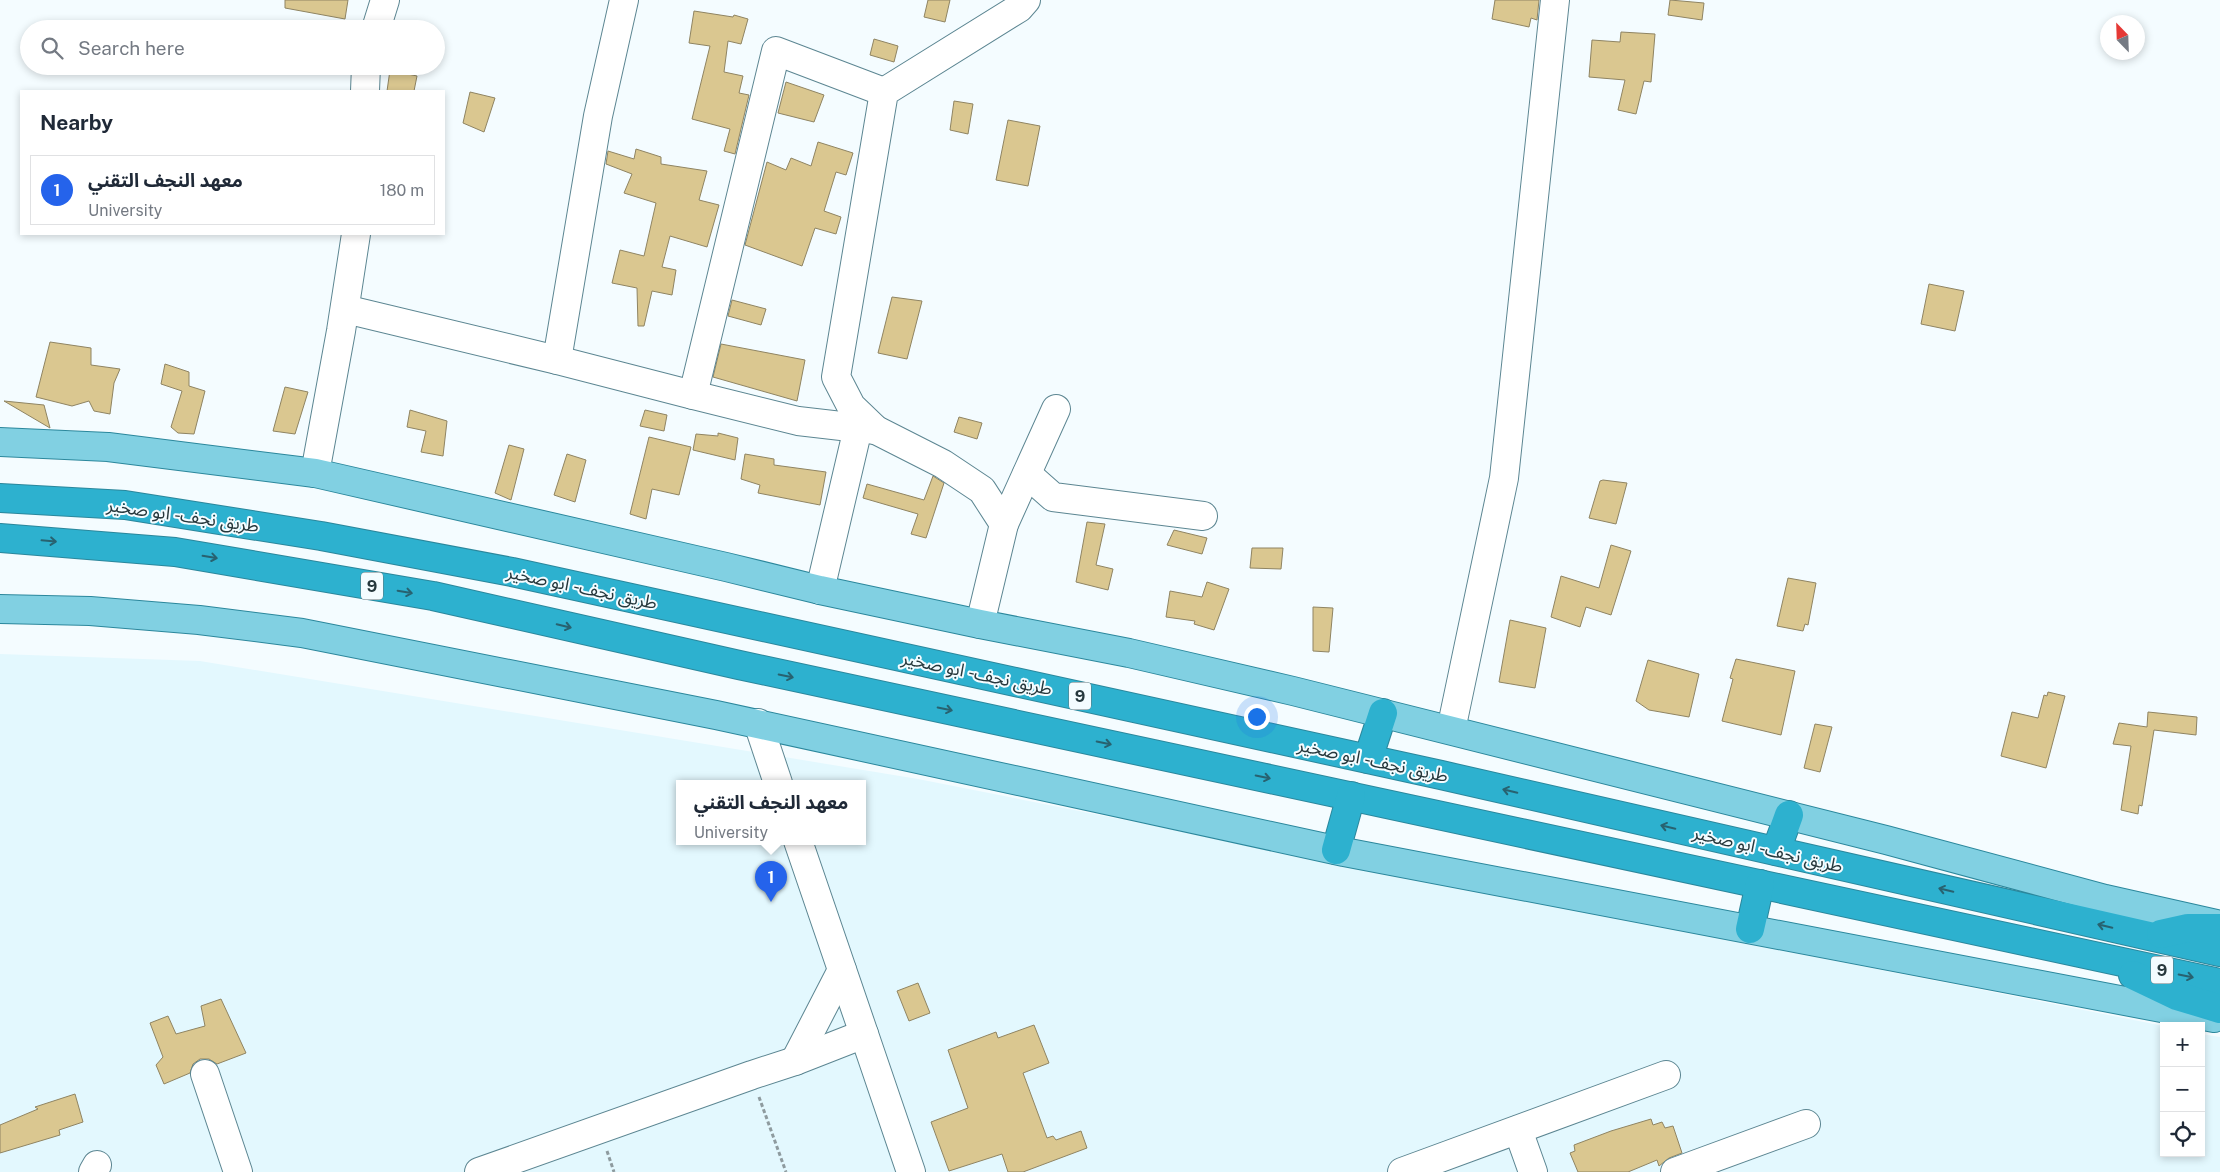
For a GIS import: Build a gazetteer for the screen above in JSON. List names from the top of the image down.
{
  "streets": {
    "highway": ["طريق نجف - ابو صخير", "9"]
  },
  "crossings": [
    ["طريق نجف - ابو صخير", "9"]
  ],
  "north": "top left",
  "page": {
    "search": "Search here",
    "heading": "Nearby",
    "list": [
      {
        "mark": "1",
        "name": "معهد النجف التقني",
        "note": "University",
        "value": "180 m"
      }
    ],
    "popup": ["معهد النجف التقني", "University"],
    "pins": "1",
    "map_buttons": ["+", "−"]
  }
}
